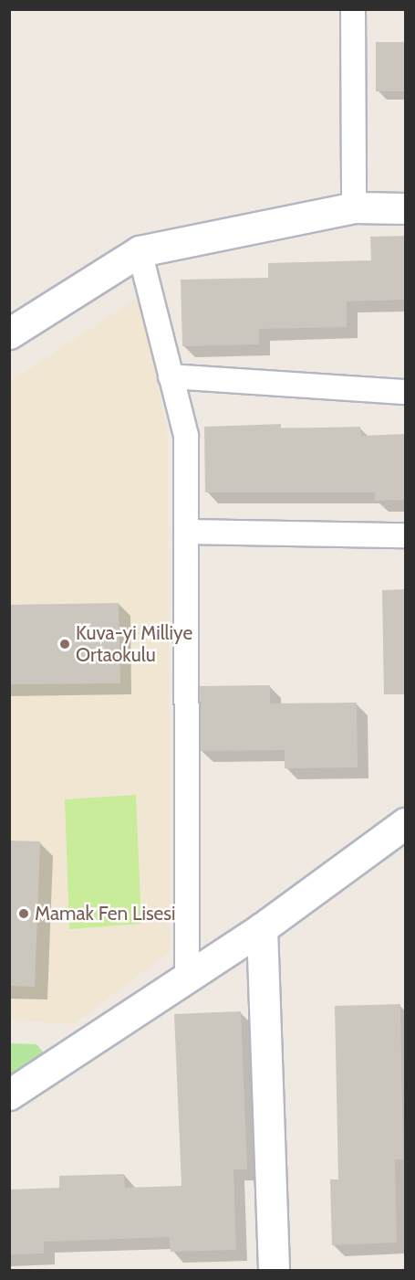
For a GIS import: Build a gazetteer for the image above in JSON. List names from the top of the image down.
{
  "places": ["Kuva-yi Milliye Ortaokulu", "Mamak Fen Lisesi"]
}
